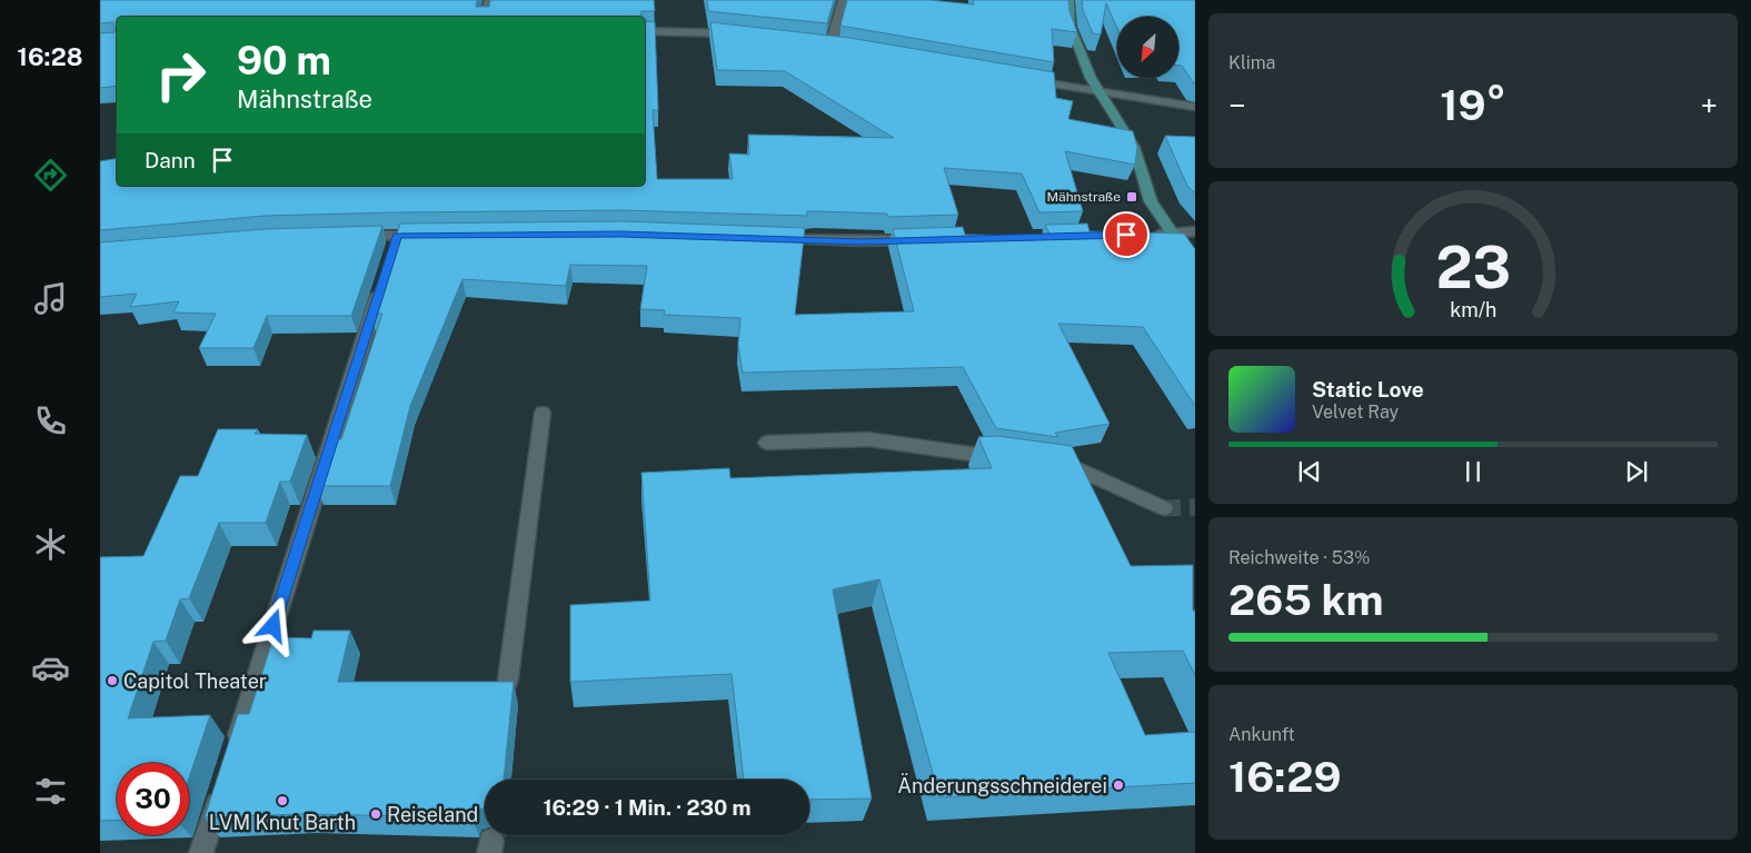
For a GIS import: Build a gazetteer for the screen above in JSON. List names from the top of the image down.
{
  "places": {
    "transit": ["Mähnstraße"],
    "other": [
      "Capitol Theater",
      "Änderungsschneiderei",
      "LVM Knut Barth",
      "Reiseland"
    ]
  },
  "north": "bottom left",
  "page": {
    "tabs": "16:28",
    "tile": [
      "Klima",
      ["Reichweite · 53%", "265 km"],
      ["Ankunft", "16:29"]
    ],
    "turn": ["90 m", "Mähnstraße"],
    "heat": ["−", "19°", "+"],
    "then": "Dann",
    "song": ["Static Love", "Velvet Ray"],
    "limit": "30",
    "trip": "16:29 · 1 Min. · 230 m",
    "gauge": ["23", "km/h"]
  }
}
